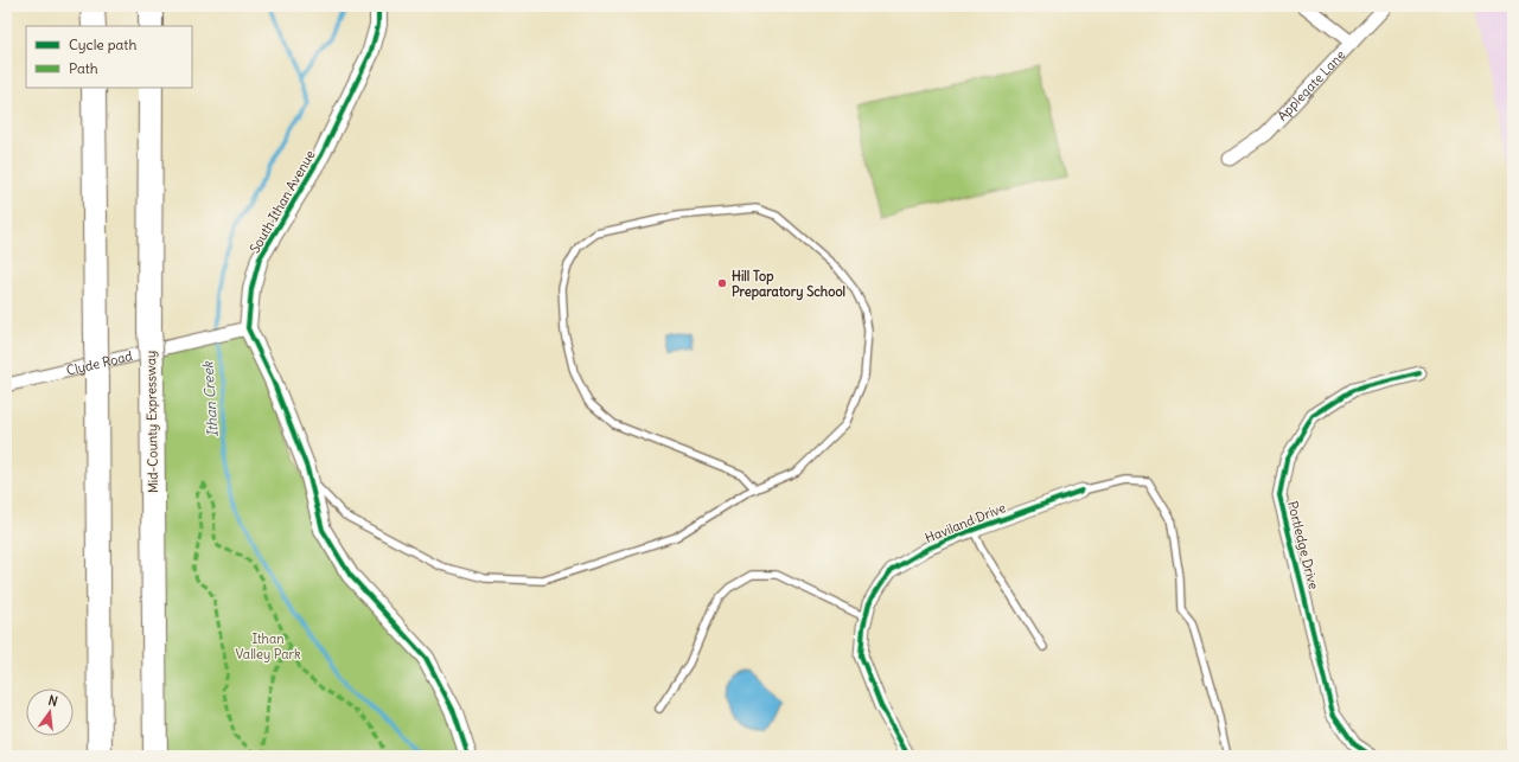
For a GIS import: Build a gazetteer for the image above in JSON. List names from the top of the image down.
{
  "streets": {
    "highway": ["Mid-County Expressway"],
    "street": [
      "Applegate Lane",
      "South Ithan Avenue",
      "Clyde Road",
      "Haviland Drive",
      "Portledge Drive"
    ]
  },
  "crossings": [
    ["South Ithan Avenue", "Clyde Road"]
  ],
  "water": ["Ithan Creek"],
  "parks": ["Ithan Valley Park"],
  "places": ["Hill Top Preparatory School"],
  "legend": ["Cycle path", "Path"],
  "north": "top"
}
